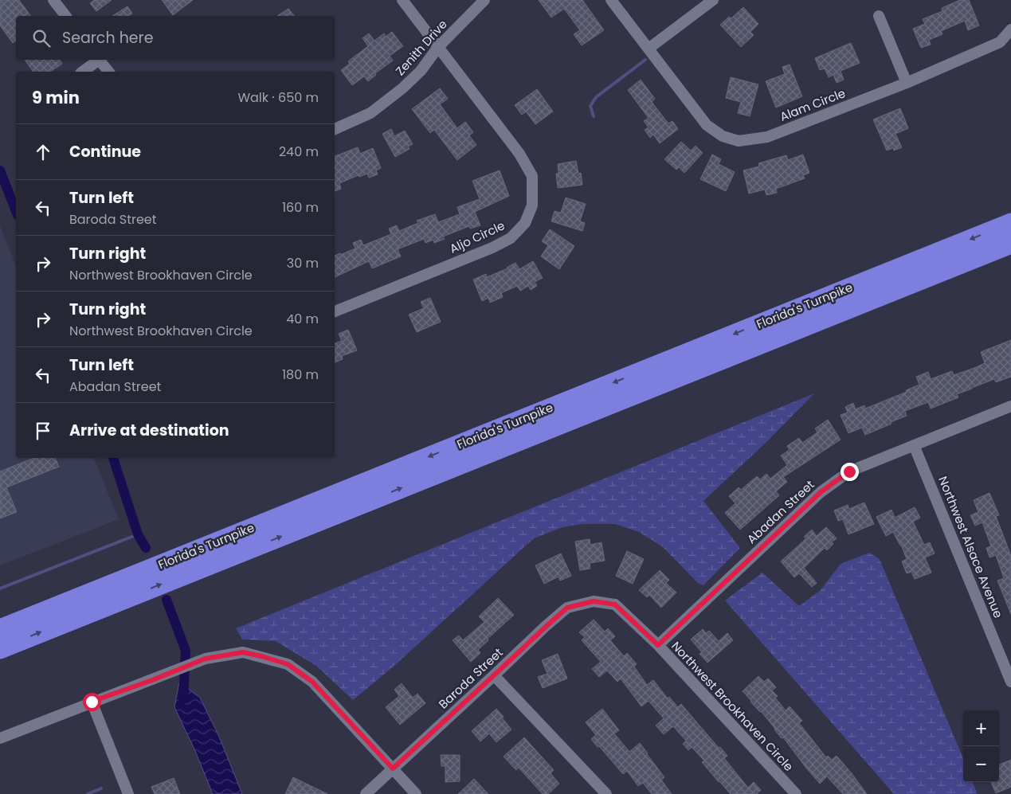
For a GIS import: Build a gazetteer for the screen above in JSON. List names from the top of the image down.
{
  "streets": {
    "highway": ["Florida's Turnpike"],
    "street": [
      "Zenith Drive",
      "Alam Circle",
      "Aljo Circle",
      "Abadan Street",
      "Northwest Alsace Avenue",
      "Baroda Street",
      "Northwest Brookhaven Circle"
    ]
  },
  "crossings": [
    ["Zenith Drive", "Aljo Circle"],
    ["Abadan Street", "Northwest Alsace Avenue"],
    ["Abadan Street", "Northwest Brookhaven Circle"],
    ["Baroda Street", "Northwest Brookhaven Circle"]
  ],
  "page": {
    "search": "Search here",
    "heading": ["9 min", "Walk · 650 m"],
    "list": [
      ["Continue", "240 m"],
      ["Turn left", "Baroda Street", "160 m"],
      ["Turn right", "Northwest Brookhaven Circle", "30 m"],
      ["Turn right", "Northwest Brookhaven Circle", "40 m"],
      ["Turn left", "Abadan Street", "180 m"],
      "Arrive at destination"
    ],
    "map_buttons": ["+", "−"]
  }
}
